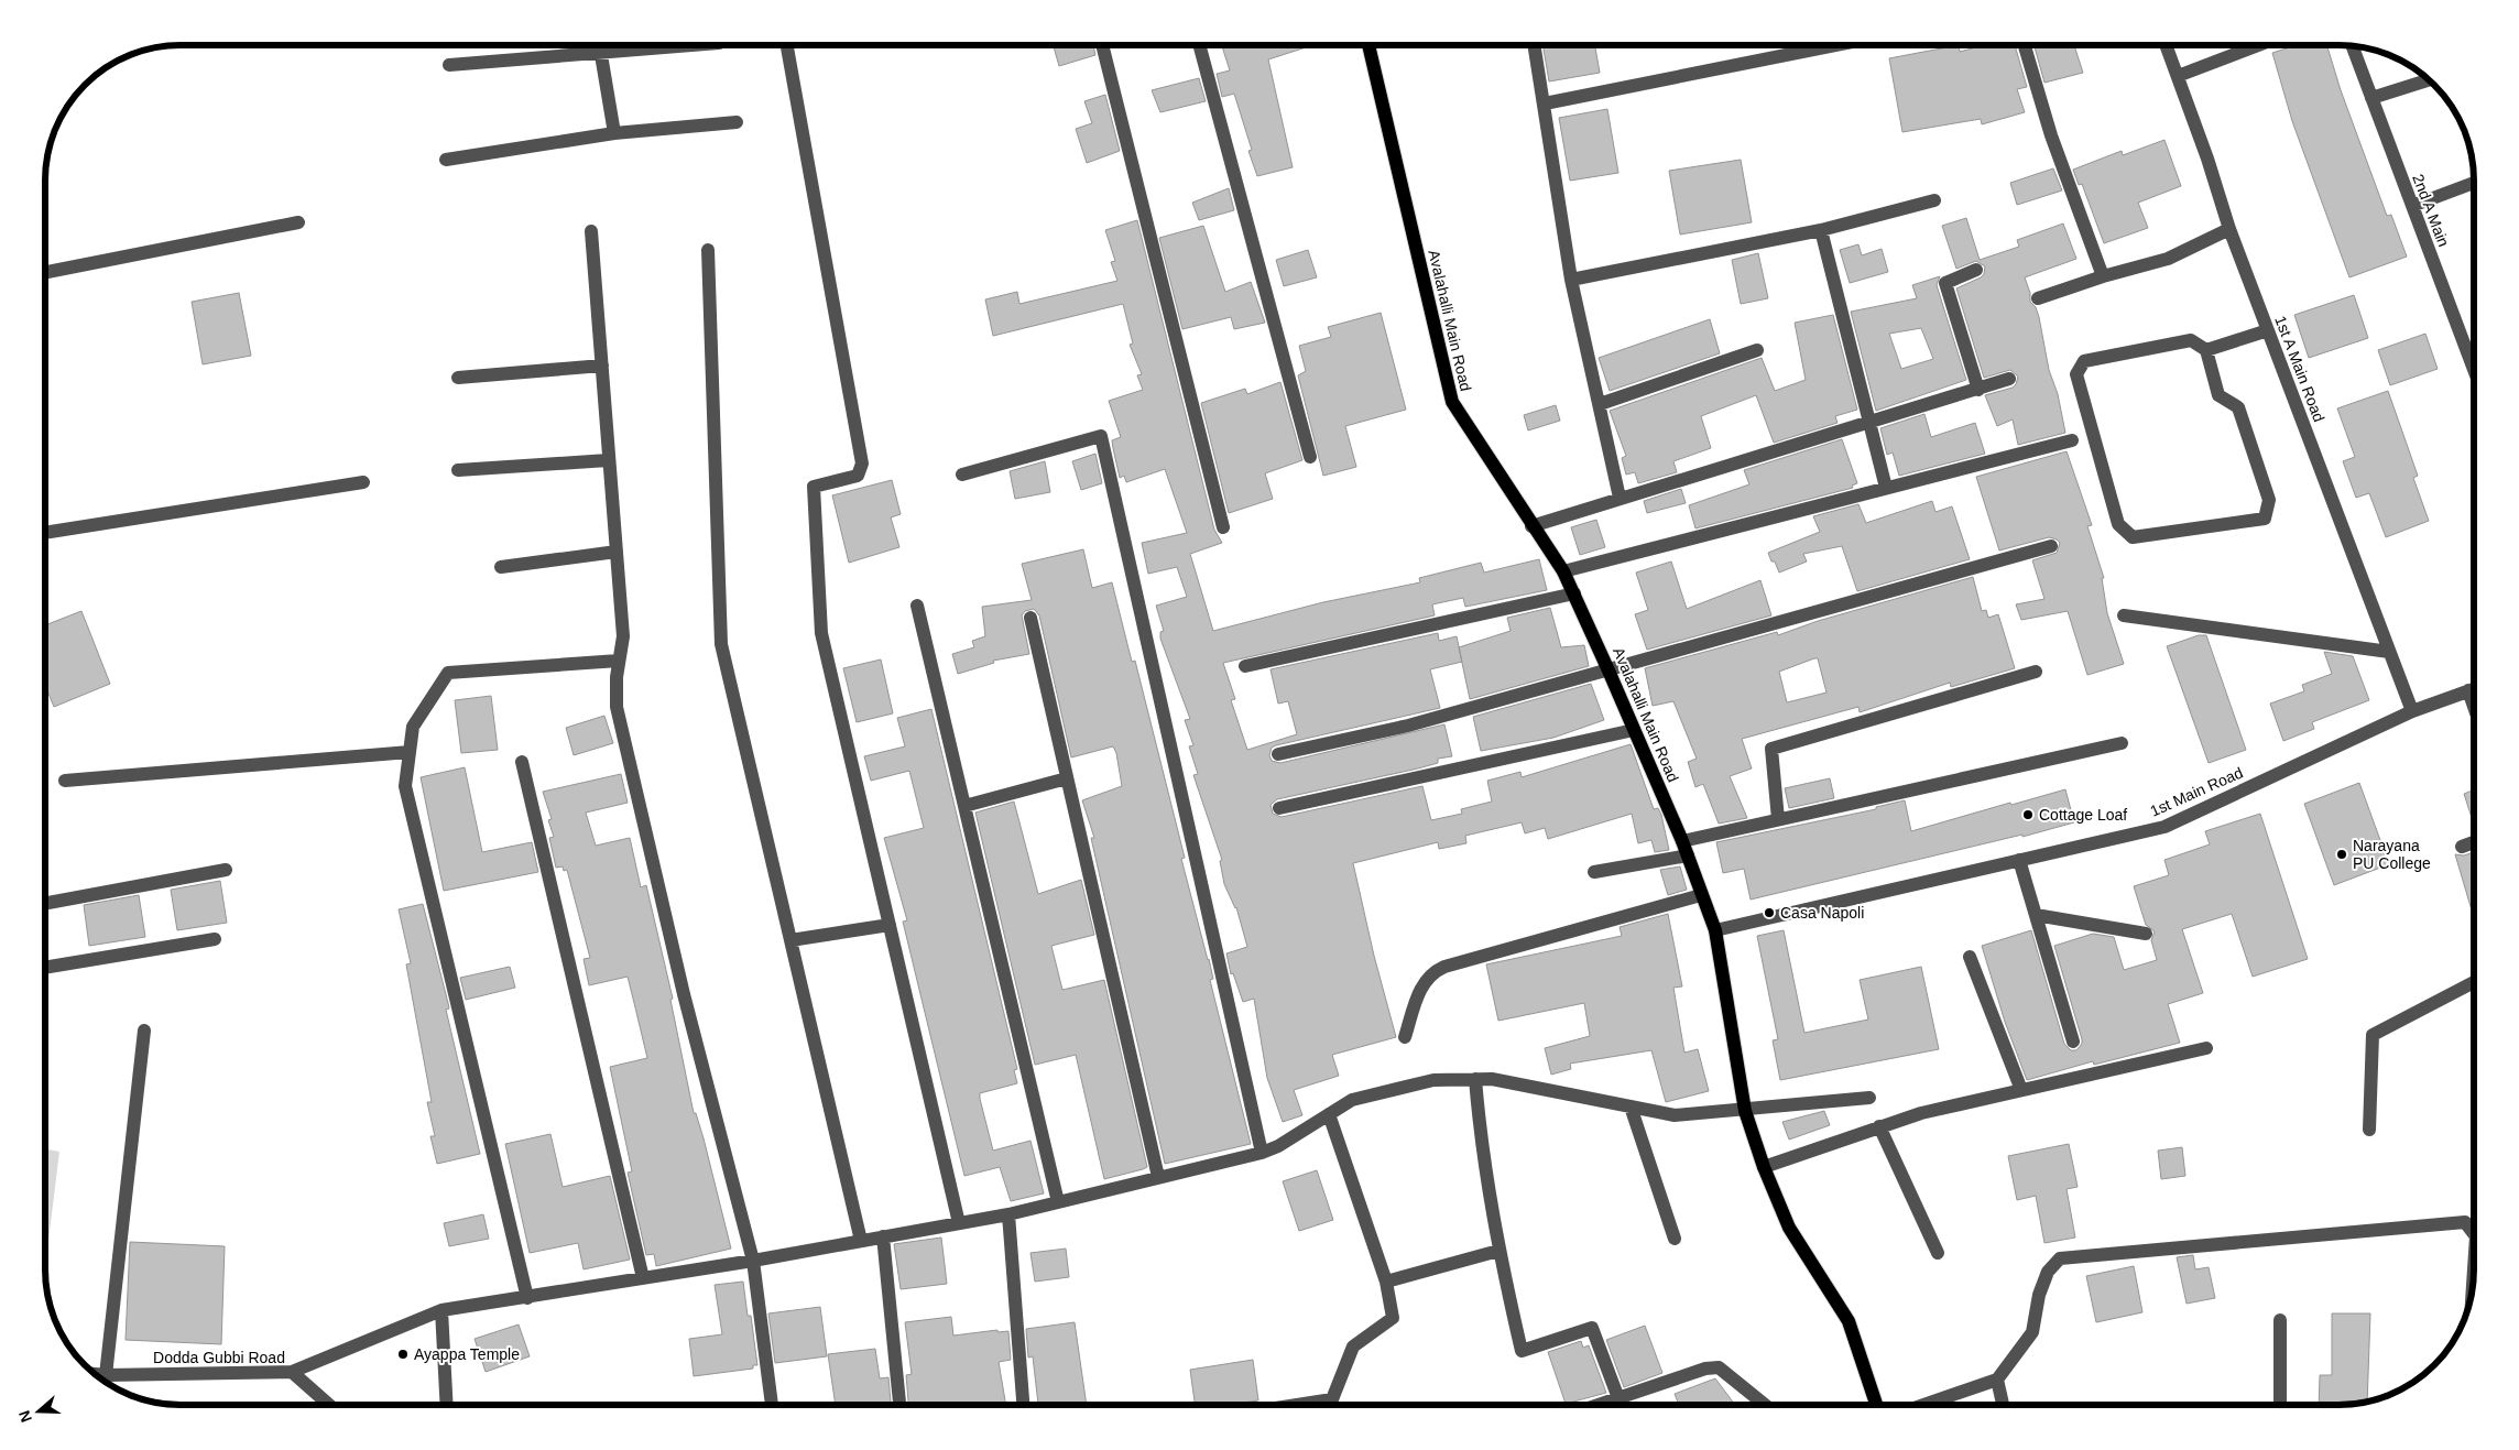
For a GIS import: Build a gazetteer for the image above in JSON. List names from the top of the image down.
{
  "streets": {
    "main road": ["Avalahalli Main Road"],
    "street": [
      "2nd A Main",
      "1st A Main Road",
      "1st Main Road",
      "Dodda Gubbi Road"
    ]
  },
  "crossings": [
    ["Avalahalli Main Road", "1st Main Road"],
    ["1st A Main Road", "1st Main Road"]
  ],
  "places": [
    "Cottage Loaf",
    "Narayana PU College",
    "Casa Napoli",
    "Ayappa Temple"
  ],
  "north": "left"
}
